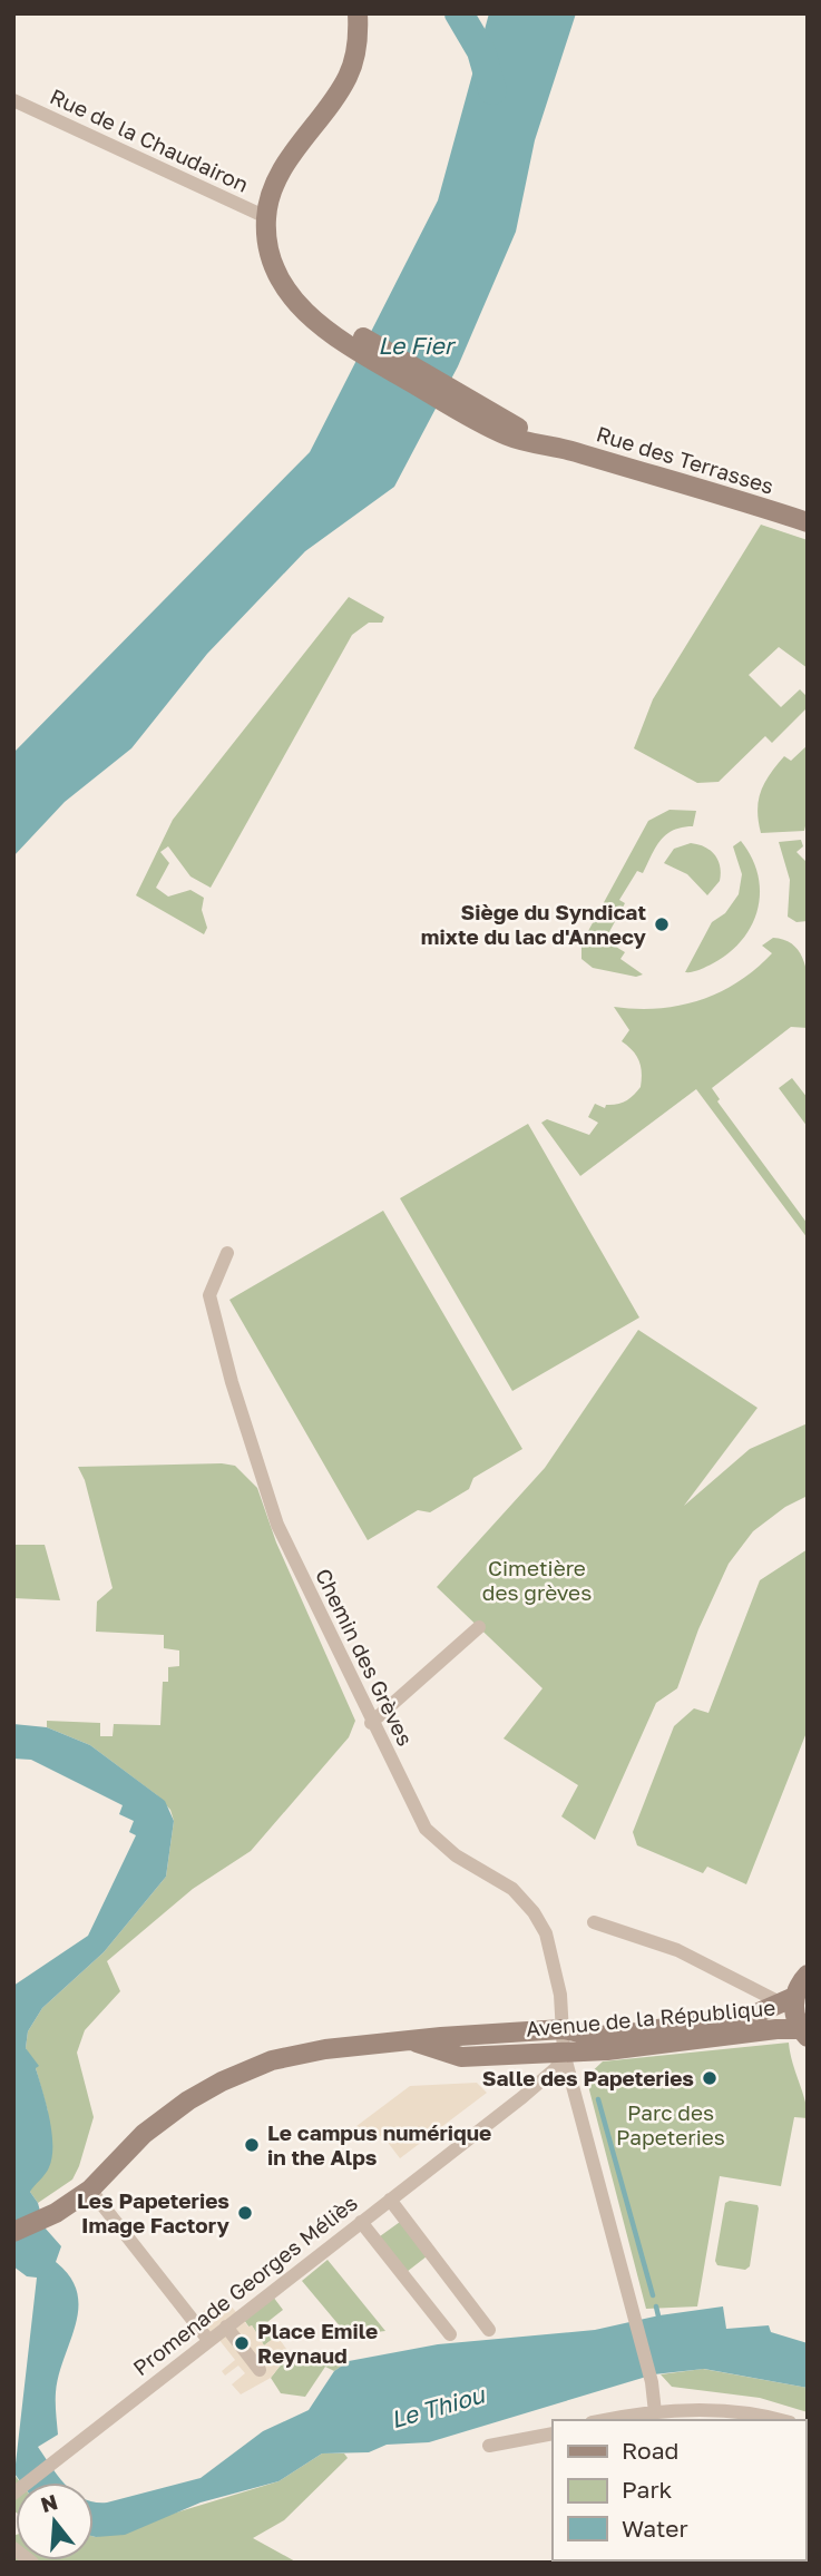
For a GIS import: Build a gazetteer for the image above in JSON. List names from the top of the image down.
{
  "streets": {
    "main road": ["Rue des Terrasses", "Avenue de la République"],
    "street": ["Rue de la Chaudairon", "Chemin des Grèves", "Promenade Georges Méliès"]
  },
  "crossings": [
    ["Rue de la Chaudairon", "Rue des Terrasses"],
    ["Chemin des Grèves", "Avenue de la République"],
    ["Chemin des Grèves", "Promenade Georges Méliès"],
    ["Avenue de la République", "Promenade Georges Méliès"]
  ],
  "water": ["Le Fier", "Le Thiou"],
  "parks": ["Cimetière des grèves", "Parc des Papeteries"],
  "places": [
    "Siège du Syndicat mixte du lac d'Annecy",
    "Salle des Papeteries",
    "Le campus numérique in the Alps",
    "Les Papeteries Image Factory",
    "Place Emile Reynaud"
  ],
  "legend": ["Road", "Park", "Water"],
  "north": "top"
}
